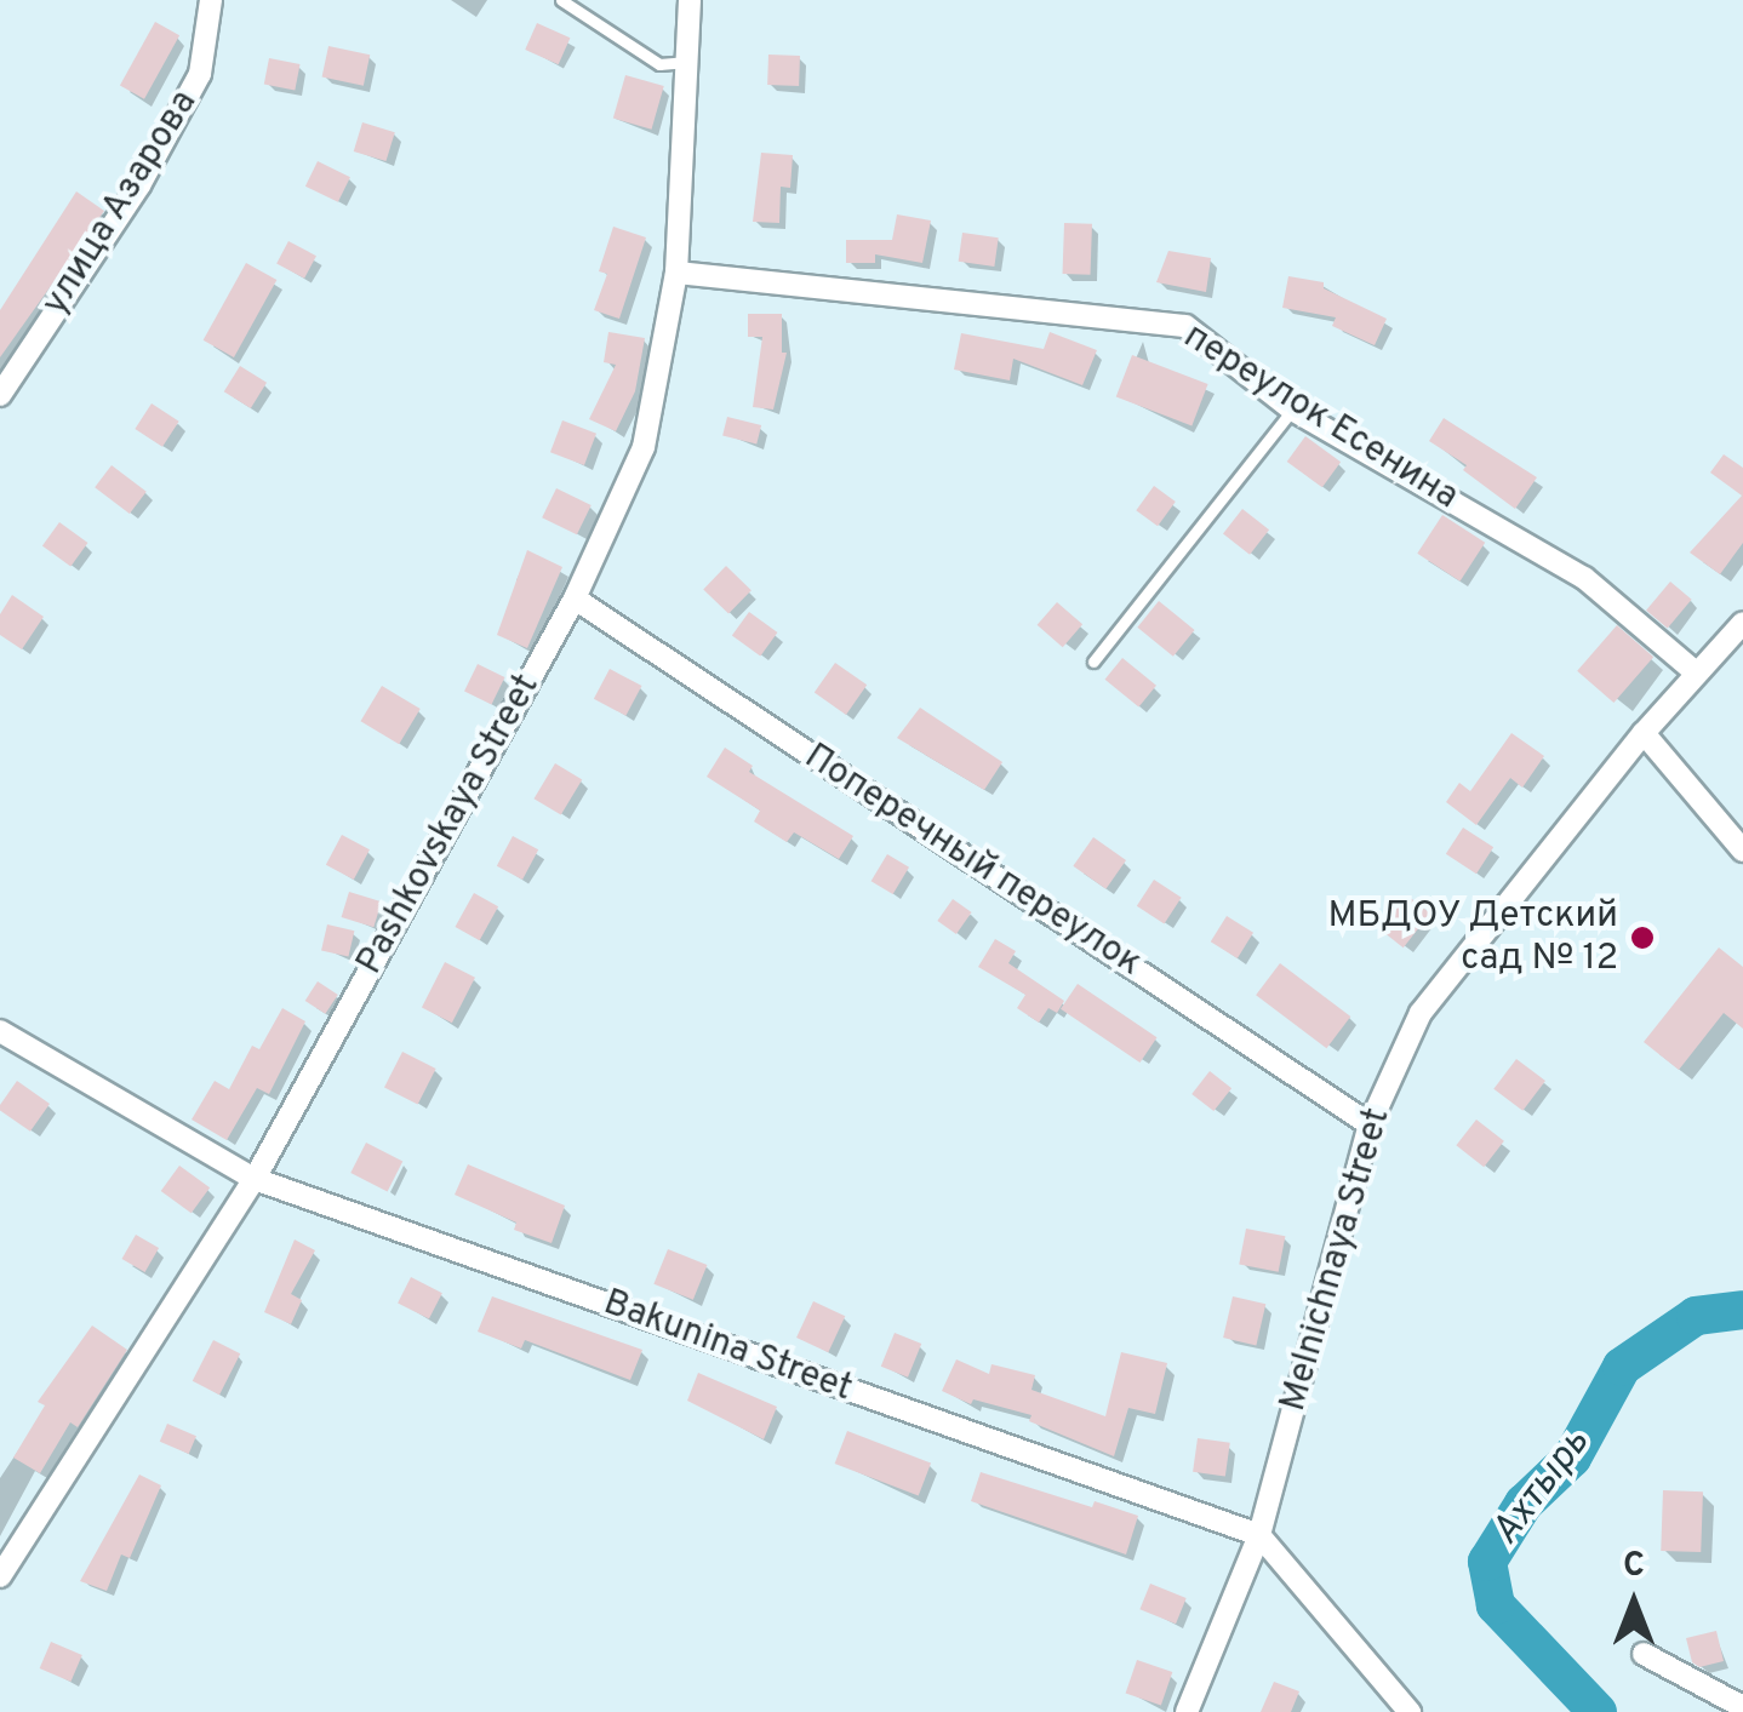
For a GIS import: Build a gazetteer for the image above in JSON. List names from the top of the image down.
{
  "streets": {
    "street": [
      "улица Азарова",
      "переулок Есенина",
      "Pashkovskaya Street",
      "Поперечный переулок",
      "Melnichnaya Street",
      "Bakunina Street"
    ]
  },
  "crossings": [
    ["переулок Есенина", "Pashkovskaya Street"],
    ["переулок Есенина", "Melnichnaya Street"],
    ["Pashkovskaya Street", "Поперечный переулок"],
    ["Pashkovskaya Street", "Bakunina Street"],
    ["Поперечный переулок", "Melnichnaya Street"],
    ["Melnichnaya Street", "Bakunina Street"]
  ],
  "water": ["Ахтырь"],
  "places": ["МБДОУ Детский сад № 12"],
  "north": "top"
}
